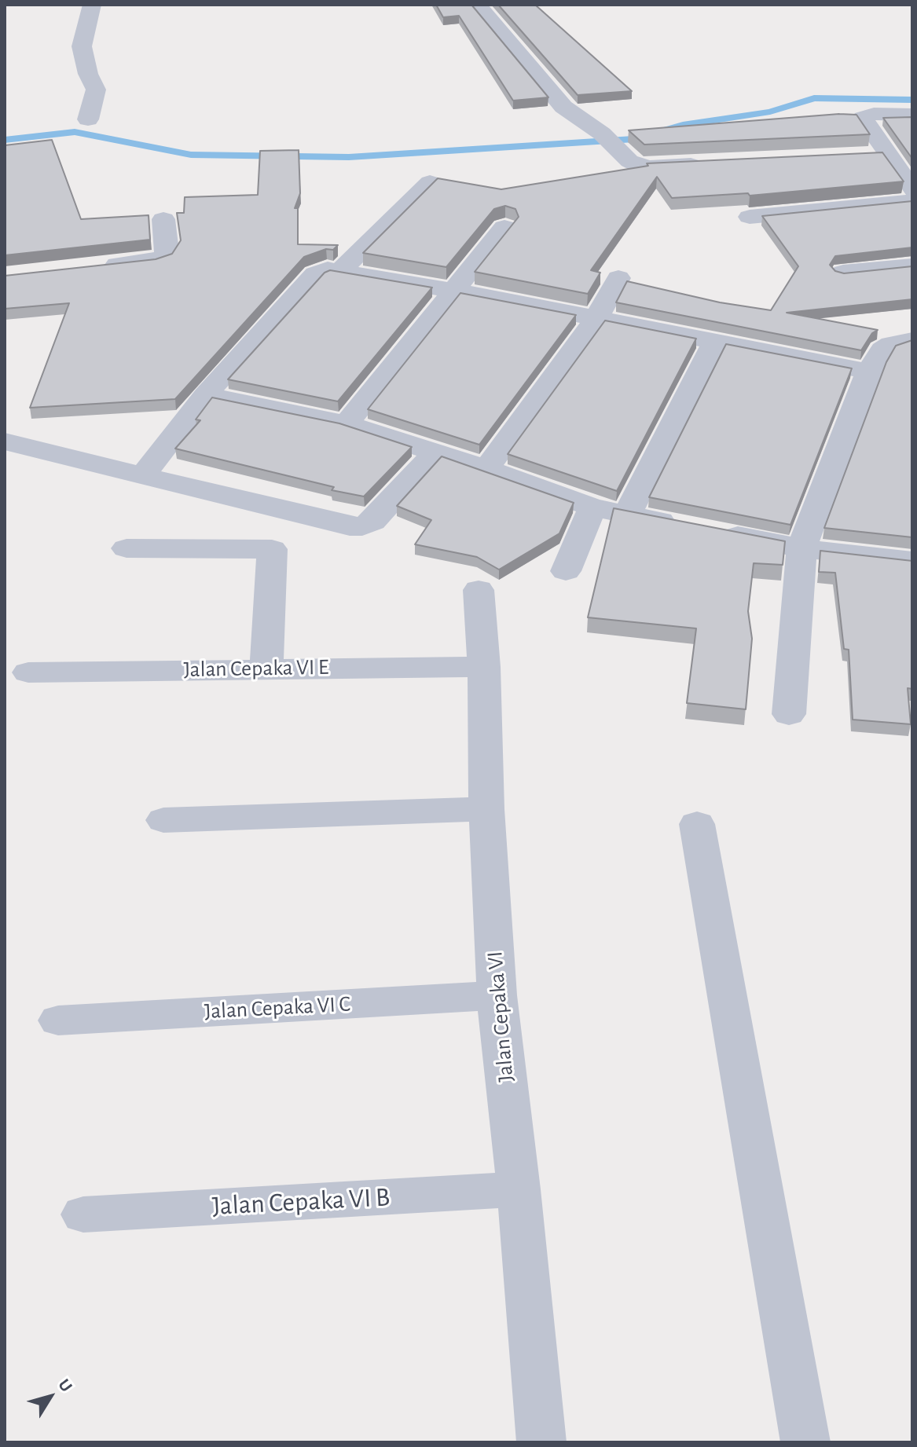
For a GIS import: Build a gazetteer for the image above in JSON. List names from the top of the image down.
{
  "streets": {
    "street": [
      "Jalan Cepaka VI E",
      "Jalan Cepaka VI C",
      "Jalan Cepaka VI",
      "Jalan Cepaka VI B"
    ]
  },
  "crossings": [
    ["Jalan Cepaka VI E", "Jalan Cepaka VI"],
    ["Jalan Cepaka VI C", "Jalan Cepaka VI"],
    ["Jalan Cepaka VI", "Jalan Cepaka VI B"]
  ],
  "north": "top right"
}
